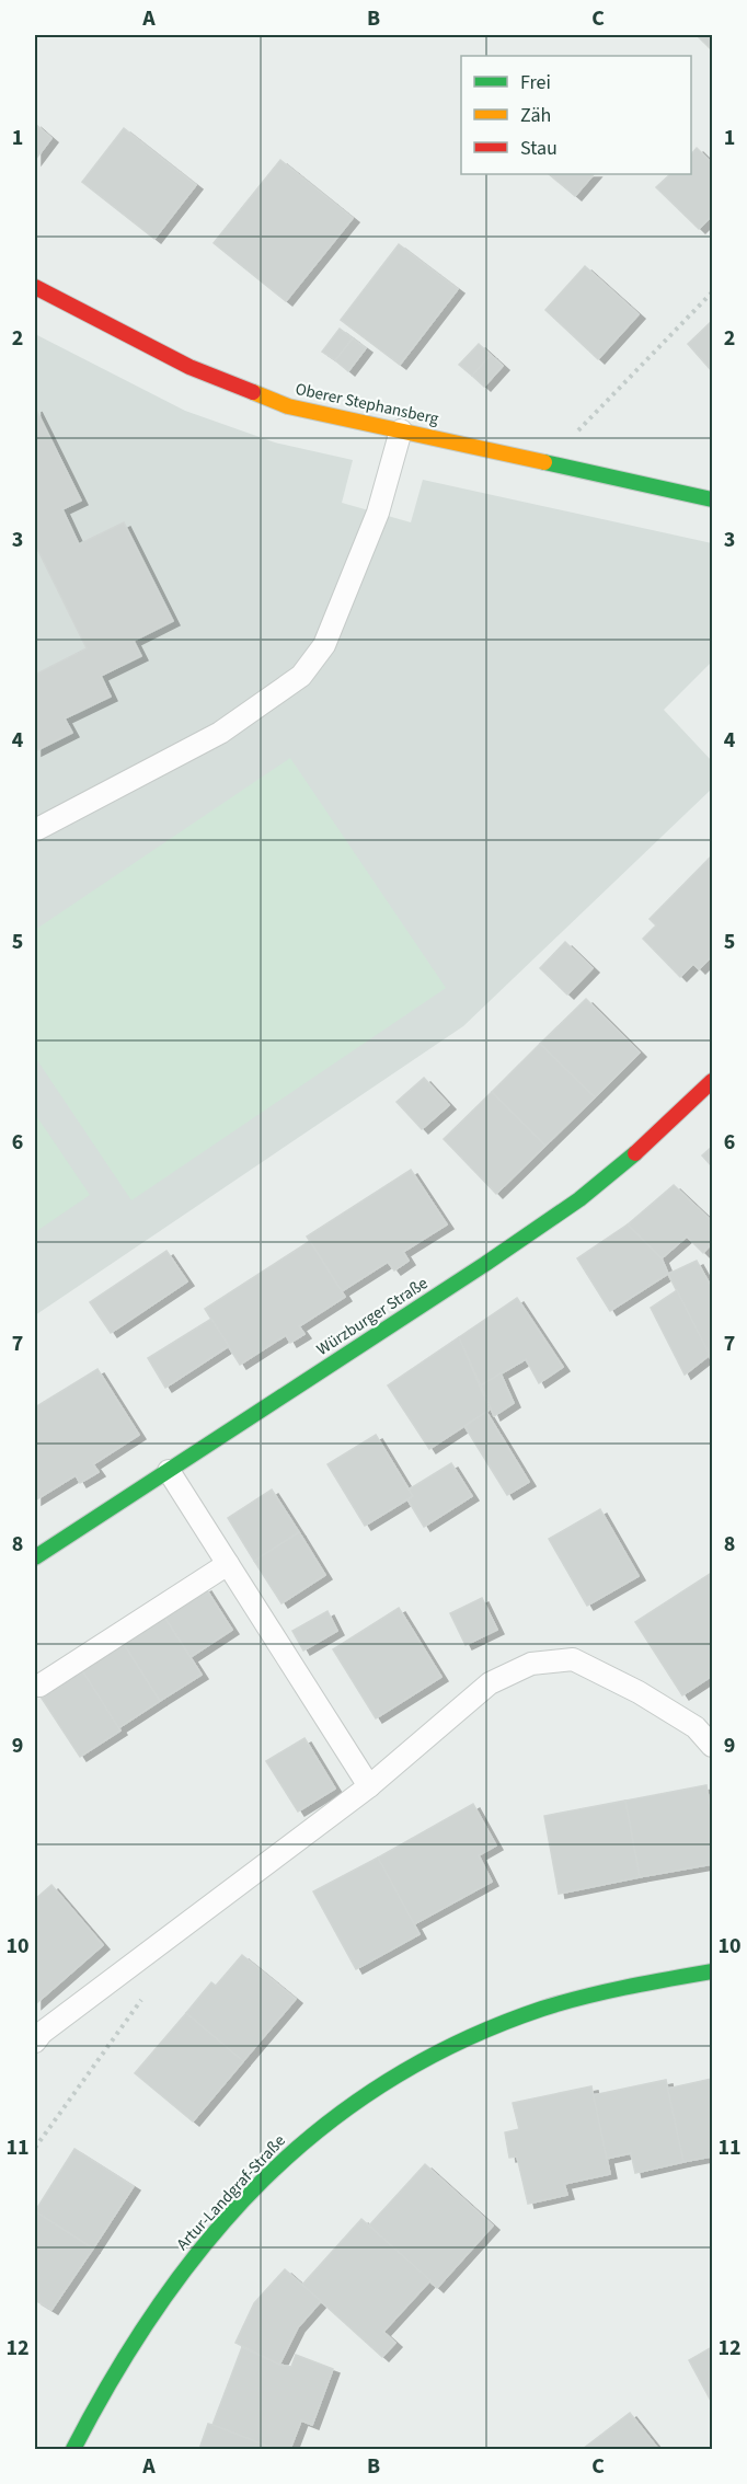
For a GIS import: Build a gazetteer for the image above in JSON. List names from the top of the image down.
{
  "streets": {
    "street": ["Oberer Stephansberg", "Würzburger Straße", "Artur-Landgraf-Straße"]
  },
  "legend": ["Frei", "Zäh", "Stau"],
  "grid": {
    "columns": ["A", "B", "C"],
    "rows": [
      "1",
      "2",
      "3",
      "4",
      "5",
      "6",
      "7",
      "8",
      "9",
      "10",
      "11",
      "12"
    ]
  }
}
